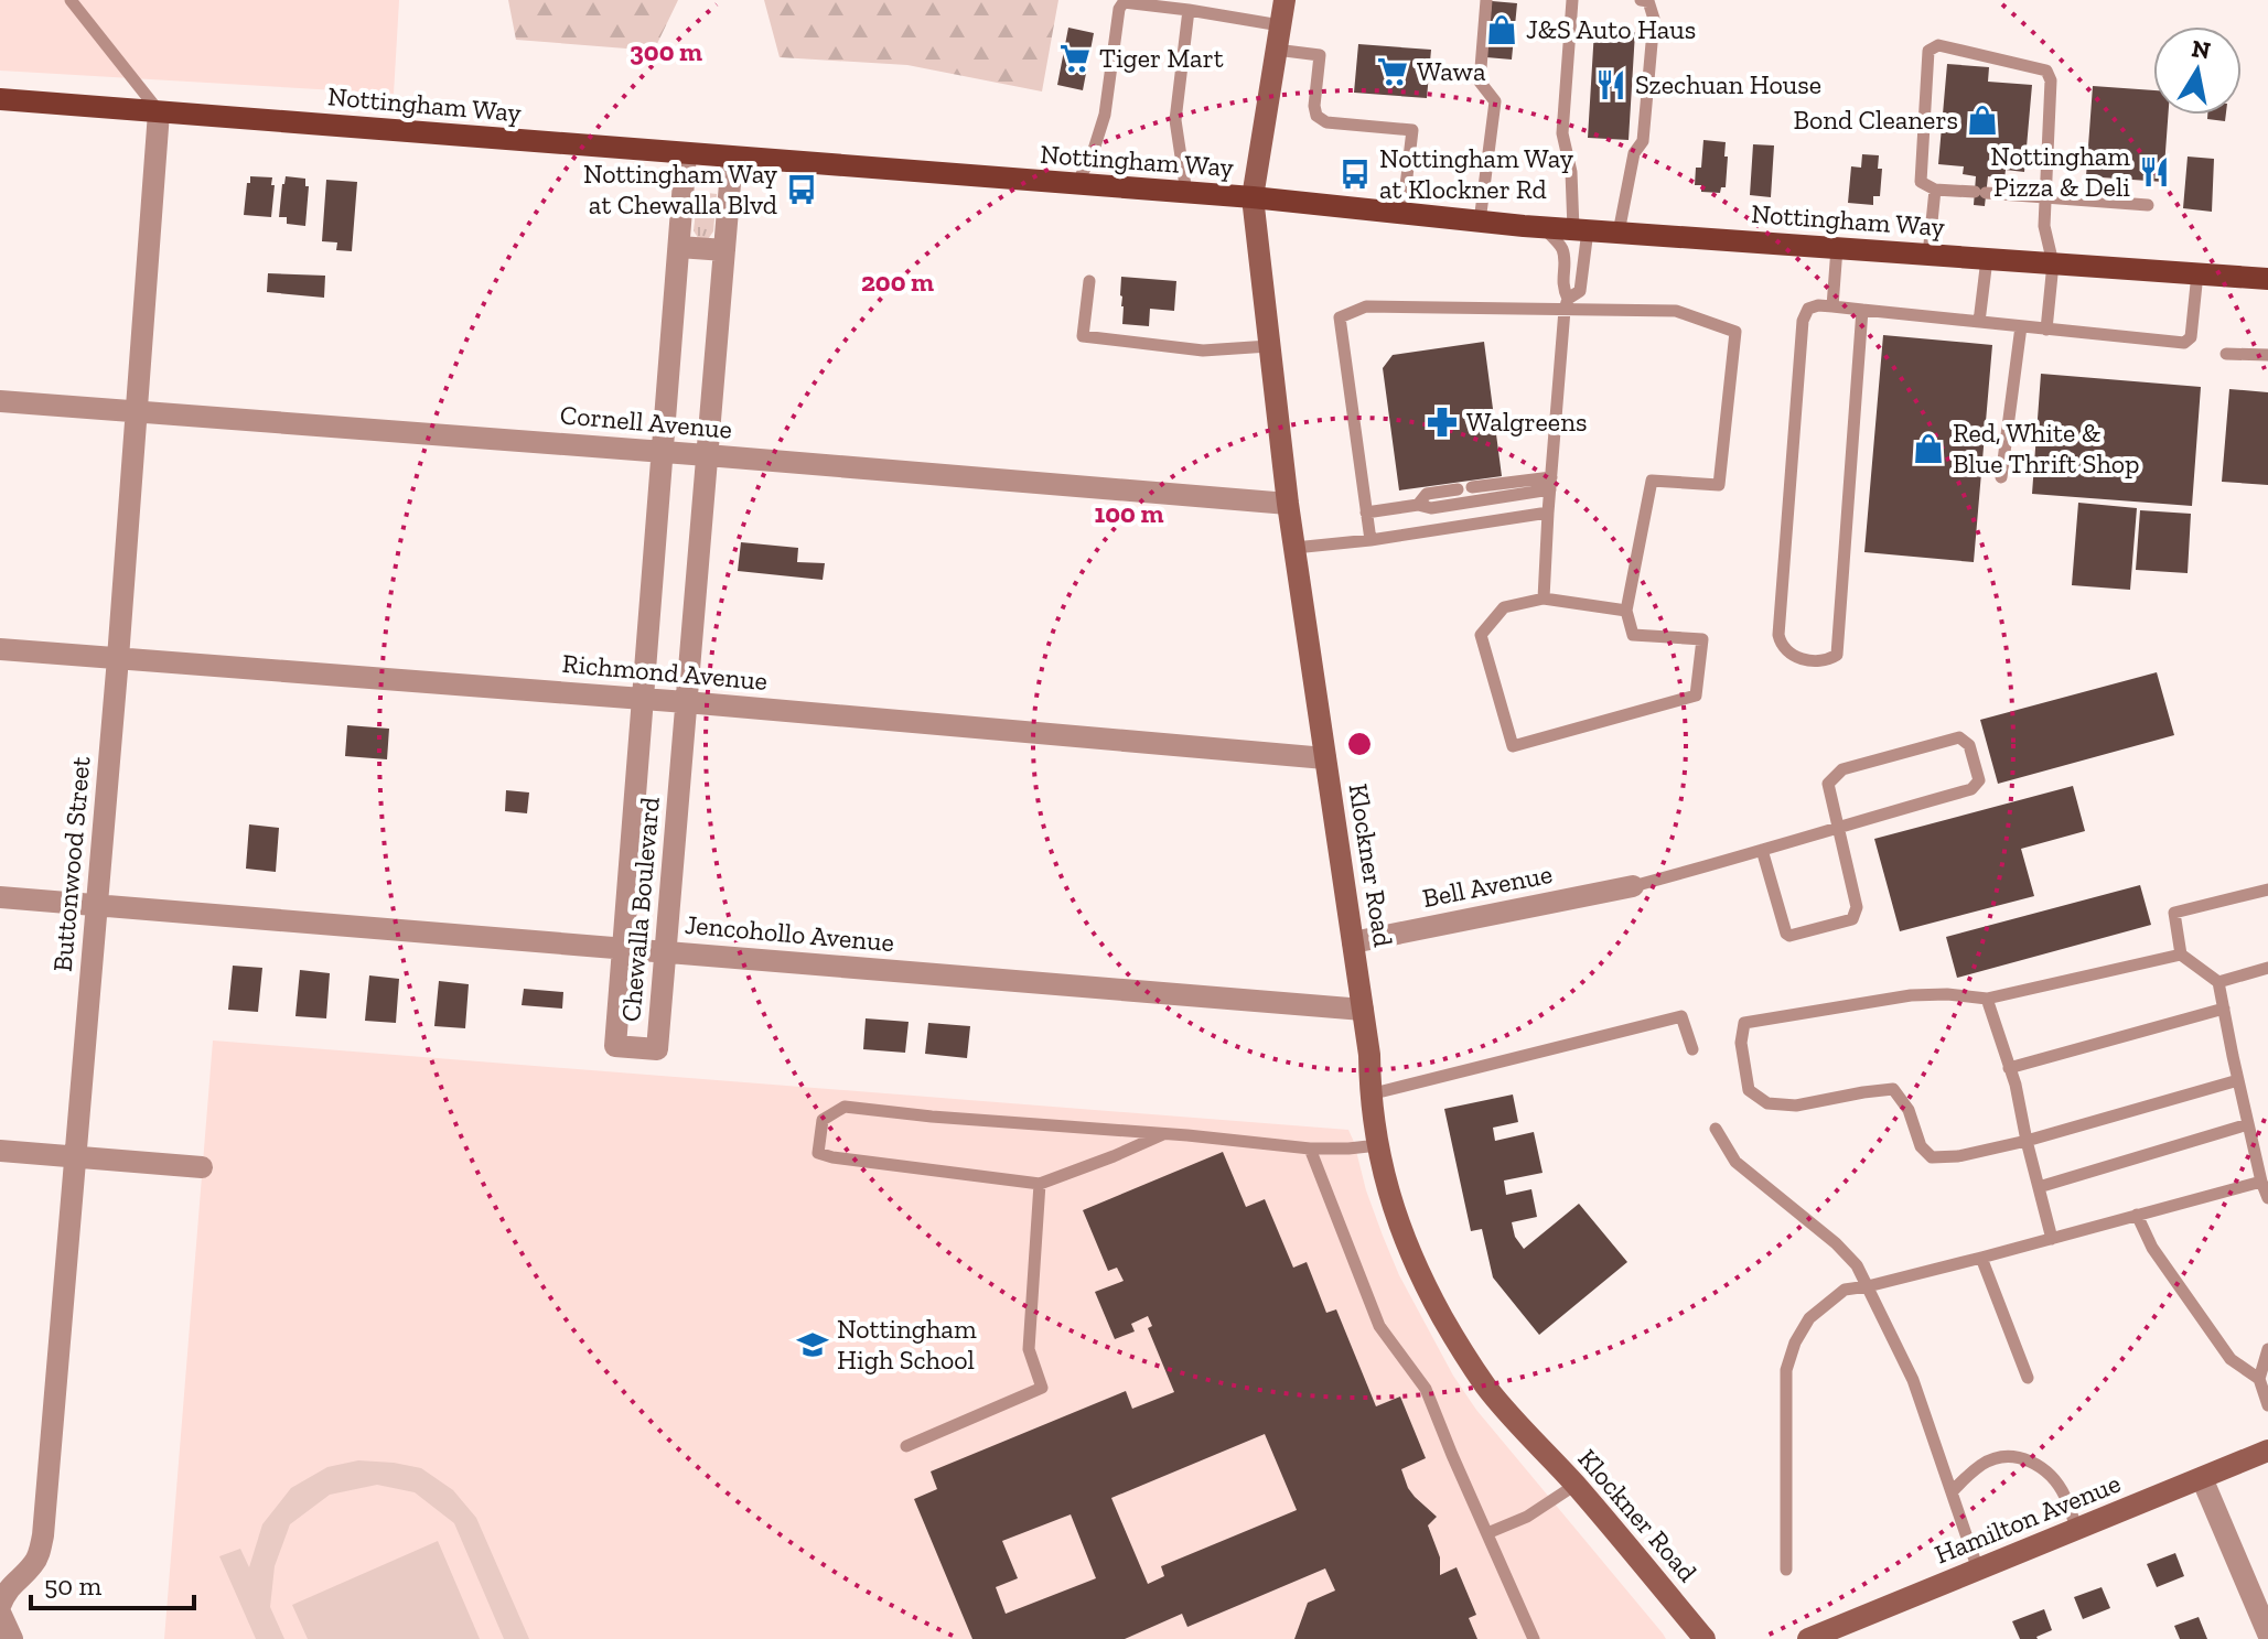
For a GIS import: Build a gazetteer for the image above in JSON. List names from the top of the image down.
{
  "streets": {
    "main road": ["Nottingham Way", "Klockner Road", "Hamilton Avenue"],
    "street": [
      "Cornell Avenue",
      "Richmond Avenue",
      "Buttonwood Street",
      "Bell Avenue",
      "Chewalla Boulevard",
      "Jencohollo Avenue"
    ]
  },
  "crossings": [
    ["Nottingham Way", "Buttonwood Street"],
    ["Nottingham Way", "Klockner Road"],
    ["Nottingham Way", "Chewalla Boulevard"],
    ["Cornell Avenue", "Buttonwood Street"],
    ["Cornell Avenue", "Klockner Road"],
    ["Cornell Avenue", "Chewalla Boulevard"],
    ["Richmond Avenue", "Buttonwood Street"],
    ["Richmond Avenue", "Klockner Road"],
    ["Richmond Avenue", "Chewalla Boulevard"],
    ["Buttonwood Street", "Jencohollo Avenue"],
    ["Klockner Road", "Bell Avenue"],
    ["Klockner Road", "Jencohollo Avenue"],
    ["Chewalla Boulevard", "Jencohollo Avenue"]
  ],
  "places": {
    "shop": ["J&S Auto Haus", "Bond Cleaners", "Red, White & Blue Thrift Shop"],
    "supermarket": ["Tiger Mart", "Wawa"],
    "restaurant": ["Szechuan House", "Nottingham Pizza & Deli"],
    "bus stop": ["Nottingham Way at Klockner Rd", "Nottingham Way at Chewalla Blvd"],
    "pharmacy": ["Walgreens"],
    "school or university": ["Nottingham High School"]
  },
  "scale_bar": "50 m",
  "north": "top",
  "rings": ["300 m", "200 m", "100 m"]
}
